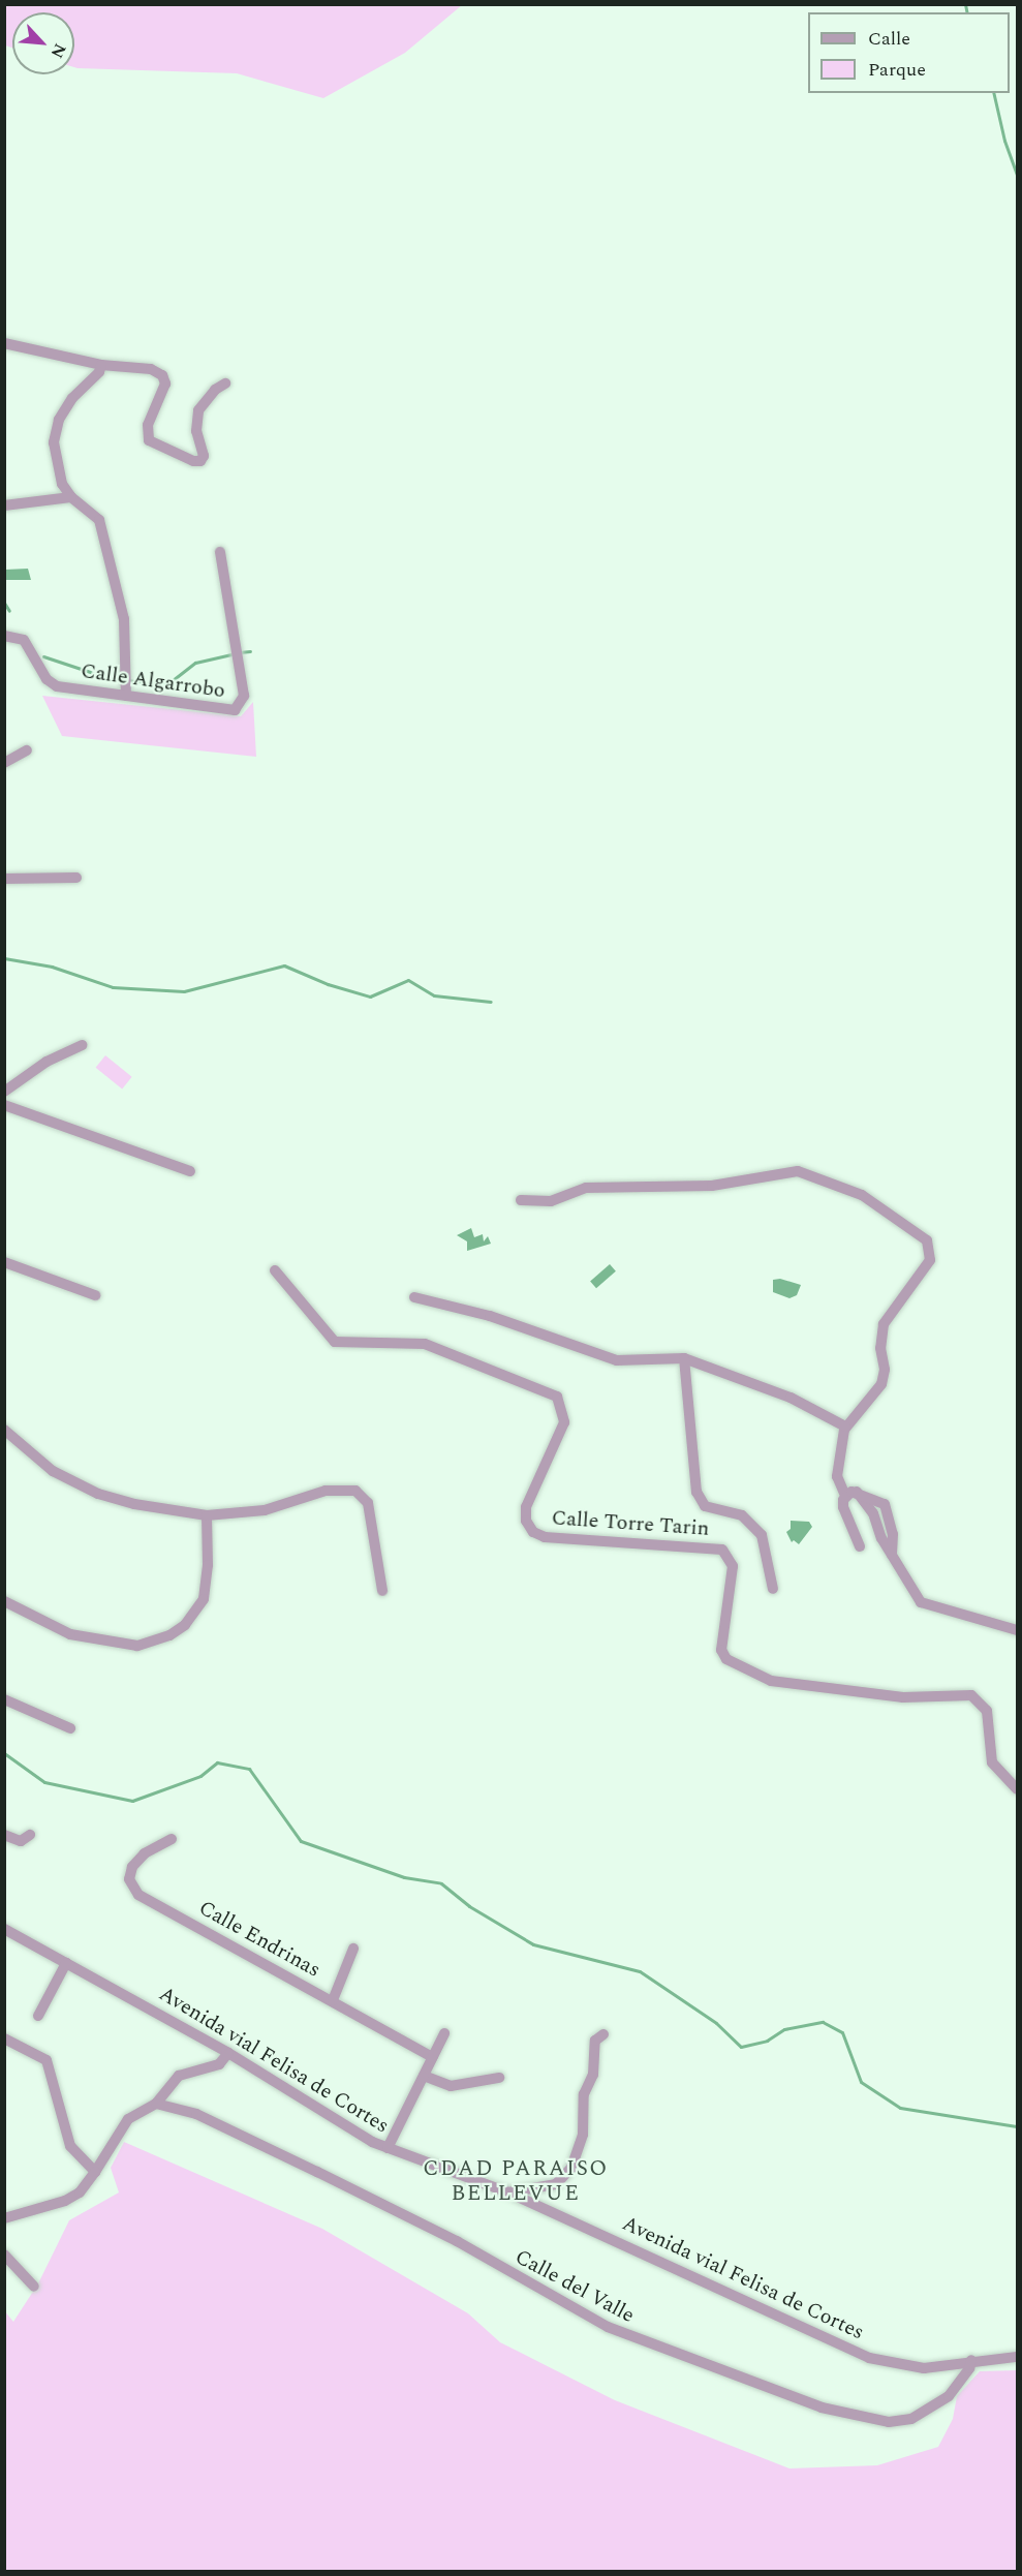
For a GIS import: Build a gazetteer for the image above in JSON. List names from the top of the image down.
{
  "streets": {
    "street": [
      "Calle Algarrobo",
      "Calle Torre Tarin",
      "Calle Endrinas",
      "Avenida vial Felisa de Cortes",
      "Calle del Valle"
    ]
  },
  "crossings": [
    ["Avenida vial Felisa de Cortes", "Calle del Valle"]
  ],
  "districts": ["CDAD PARAISO BELLEVUE"],
  "legend": ["Calle", "Parque"],
  "north": "bottom right"
}
